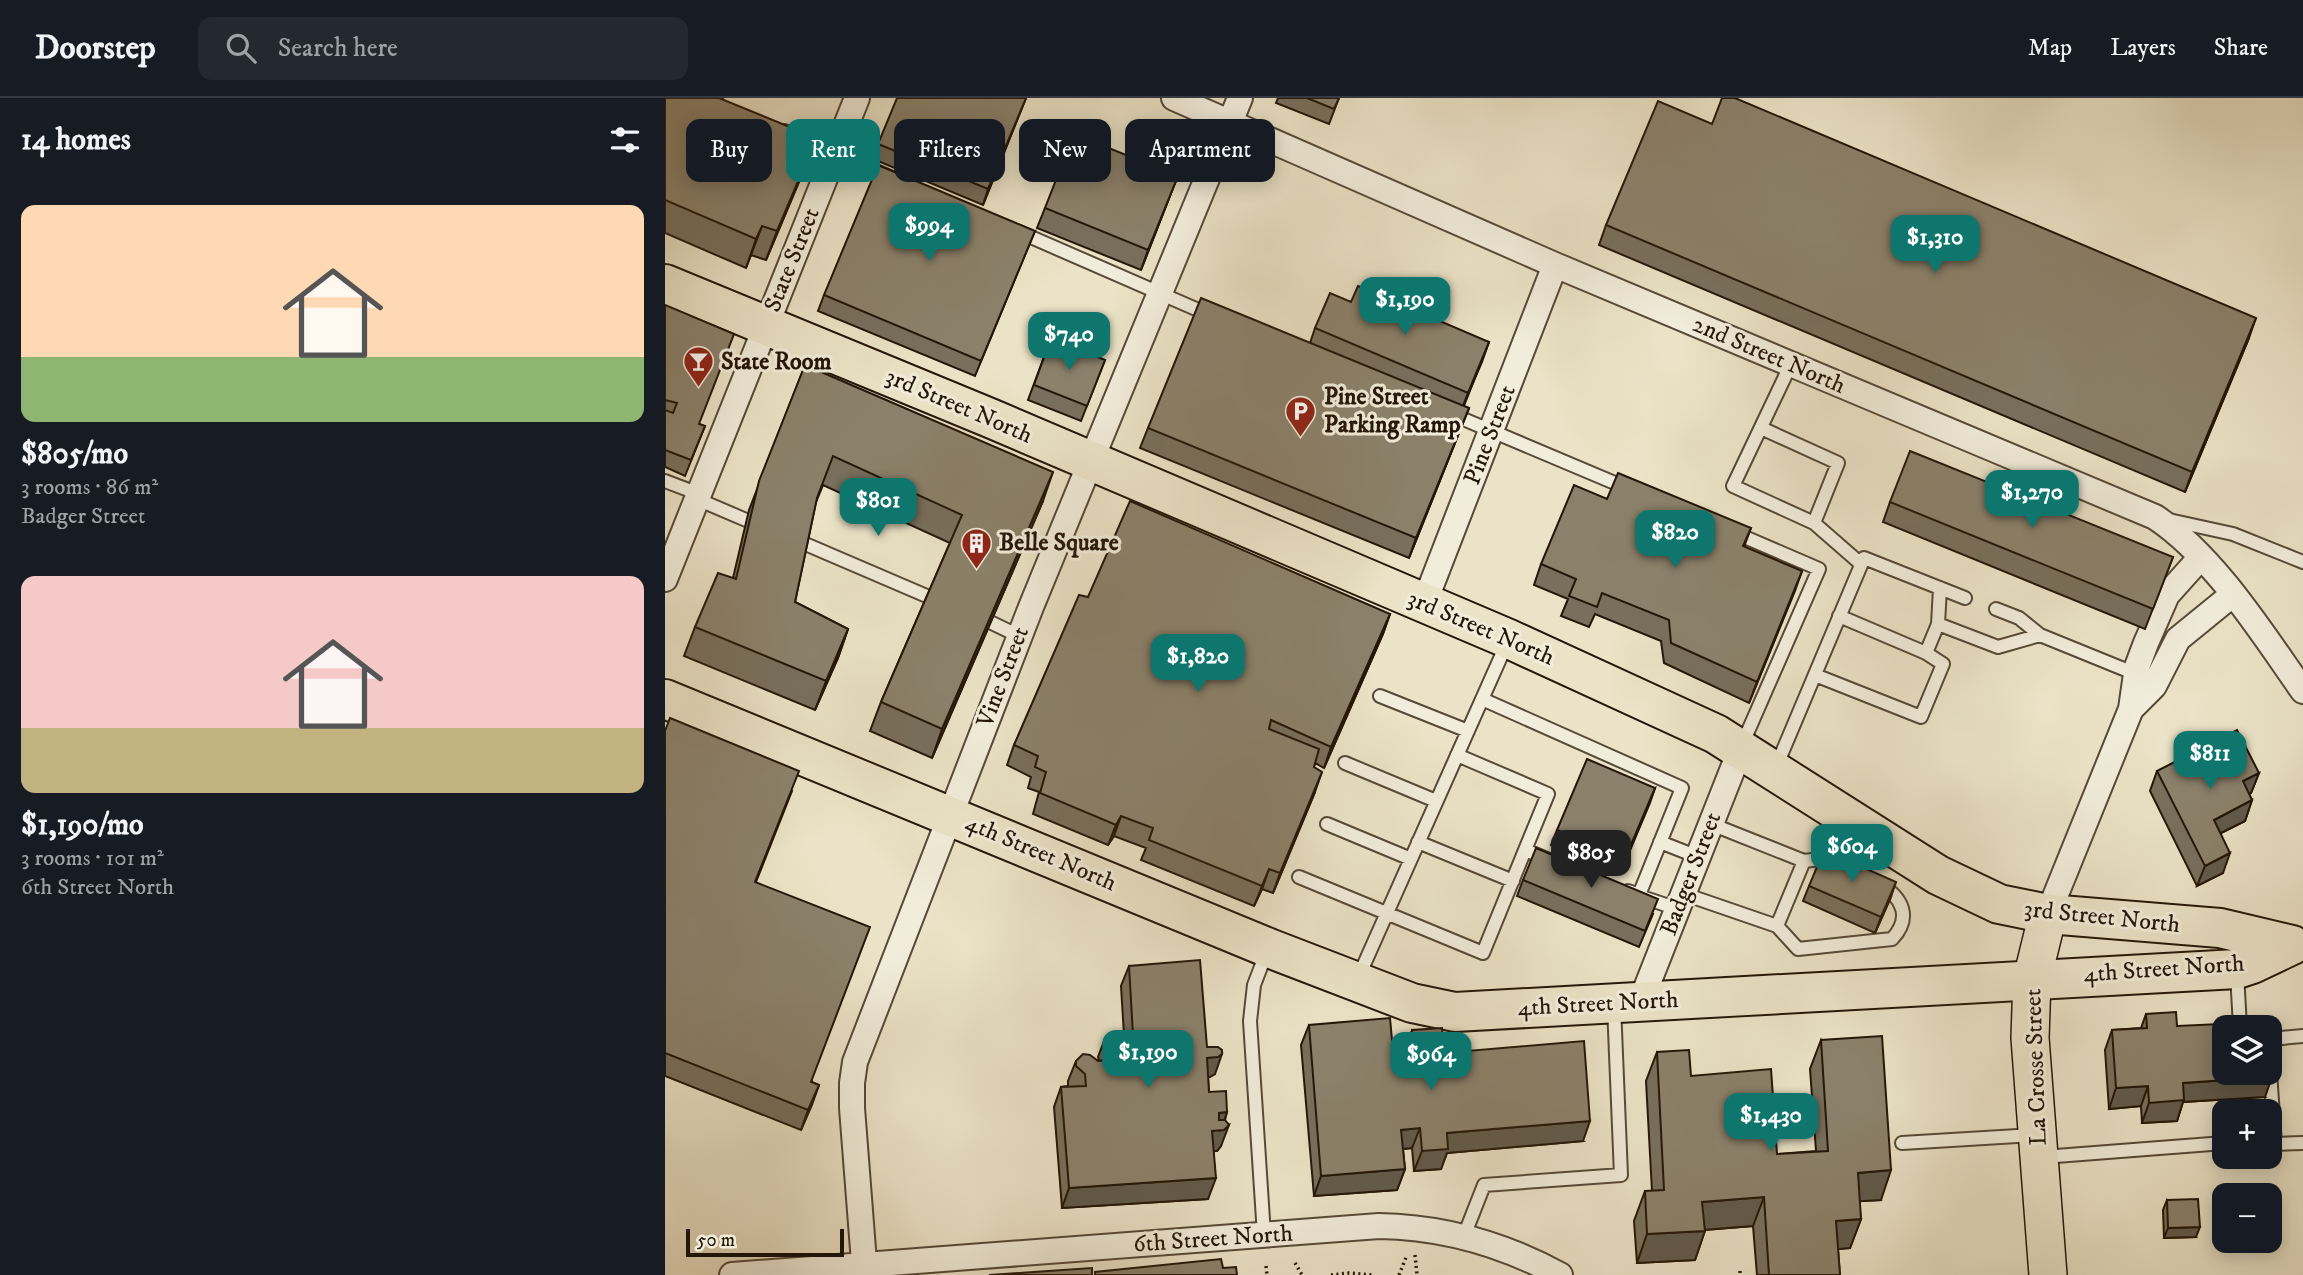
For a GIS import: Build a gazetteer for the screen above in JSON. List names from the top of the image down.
{
  "streets": {
    "highway": ["3rd Street North", "4th Street North"],
    "main road": ["La Crosse Street"],
    "street": [
      "State Street",
      "2nd Street North",
      "Pine Street",
      "Vine Street",
      "Badger Street",
      "6th Street North"
    ]
  },
  "crossings": [
    ["State Street", "3rd Street North"],
    ["2nd Street North", "Pine Street"],
    ["2nd Street North", "La Crosse Street"],
    ["3rd Street North", "Pine Street"],
    ["3rd Street North", "Vine Street"],
    ["3rd Street North", "4th Street North"],
    ["3rd Street North", "Badger Street"],
    ["3rd Street North", "La Crosse Street"],
    ["Vine Street", "4th Street North"],
    ["Vine Street", "6th Street North"],
    ["4th Street North", "Badger Street"],
    ["4th Street North", "La Crosse Street"]
  ],
  "places": {
    "bar": ["State Room"],
    "parking": ["Pine Street Parking Ramp"],
    "building": ["Belle Square"]
  },
  "scale_bar": "50 m",
  "page": {
    "header": "Doorstep",
    "search": "Search here",
    "nav": ["Map", "Layers", "Share"],
    "heading": "14 homes",
    "chip": [
      "Buy",
      "Rent",
      "Filters",
      "New",
      "Apartment"
    ],
    "list": [
      {
        "name": "$805/mo",
        "note": "3 rooms · 86 m² · Badger Street"
      },
      {
        "name": "$1,190/mo",
        "note": "3 rooms · 101 m² · 6th Street North"
      }
    ],
    "price": [
      "$994",
      "$1,310",
      "$1,190",
      "$740",
      "$1,270",
      "$801",
      "$820",
      "$1,820",
      "$811",
      "$604",
      "$805",
      "$1,190",
      "$964",
      "$1,430"
    ],
    "map_buttons": ["+", "−"],
    "scale": "50 m"
  }
}
